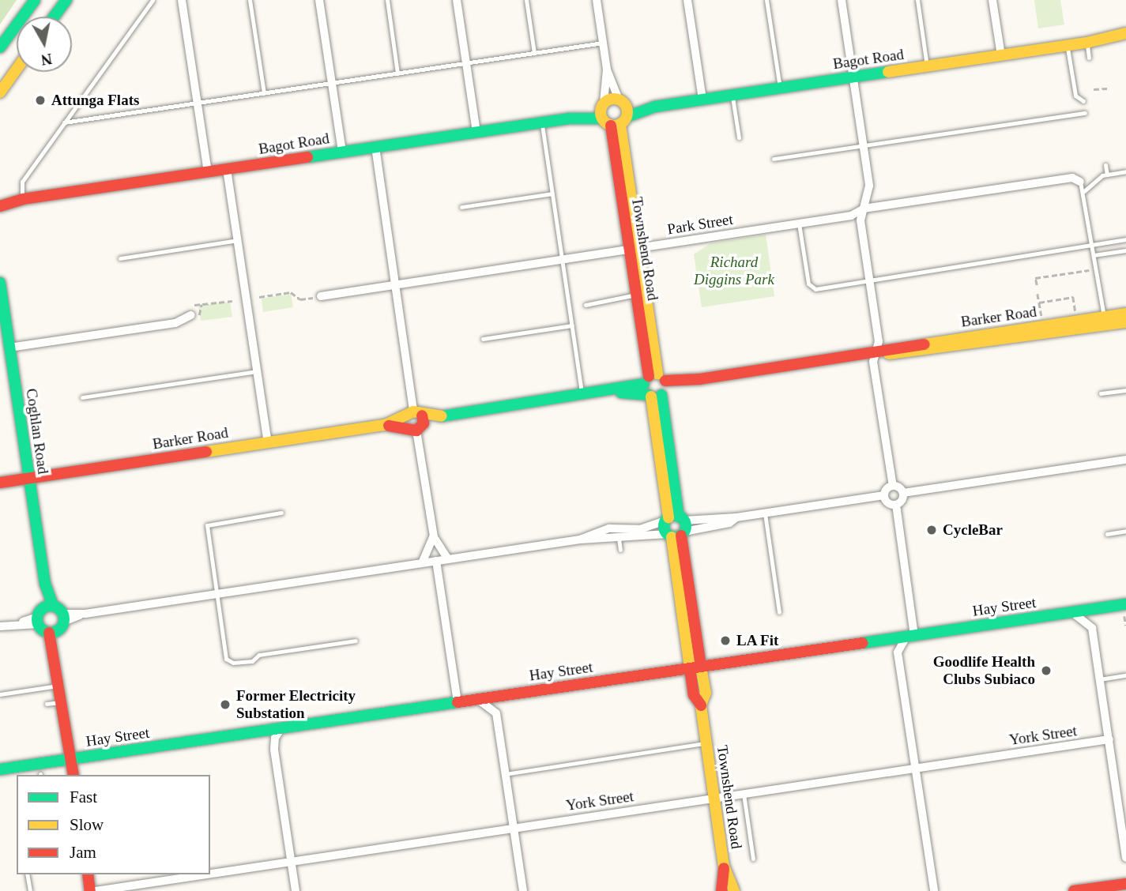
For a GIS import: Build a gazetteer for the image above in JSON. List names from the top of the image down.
{
  "streets": {
    "main road": [
      "Bagot Road",
      "Townshend Road",
      "Barker Road",
      "Coghlan Road",
      "Hay Street"
    ],
    "street": ["Park Street", "York Street"]
  },
  "crossings": [
    ["Bagot Road", "Townshend Road"],
    ["Park Street", "Townshend Road"],
    ["Townshend Road", "Barker Road"],
    ["Townshend Road", "Hay Street"],
    ["Townshend Road", "York Street"],
    ["Barker Road", "Coghlan Road"]
  ],
  "parks": ["Richard Diggins Park"],
  "places": [
    "Attunga Flats",
    "CycleBar",
    "LA Fit",
    "Goodlife Health Clubs Subiaco",
    "Former Electricity Substation"
  ],
  "legend": ["Fast", "Slow", "Jam"],
  "north": "bottom"
}
